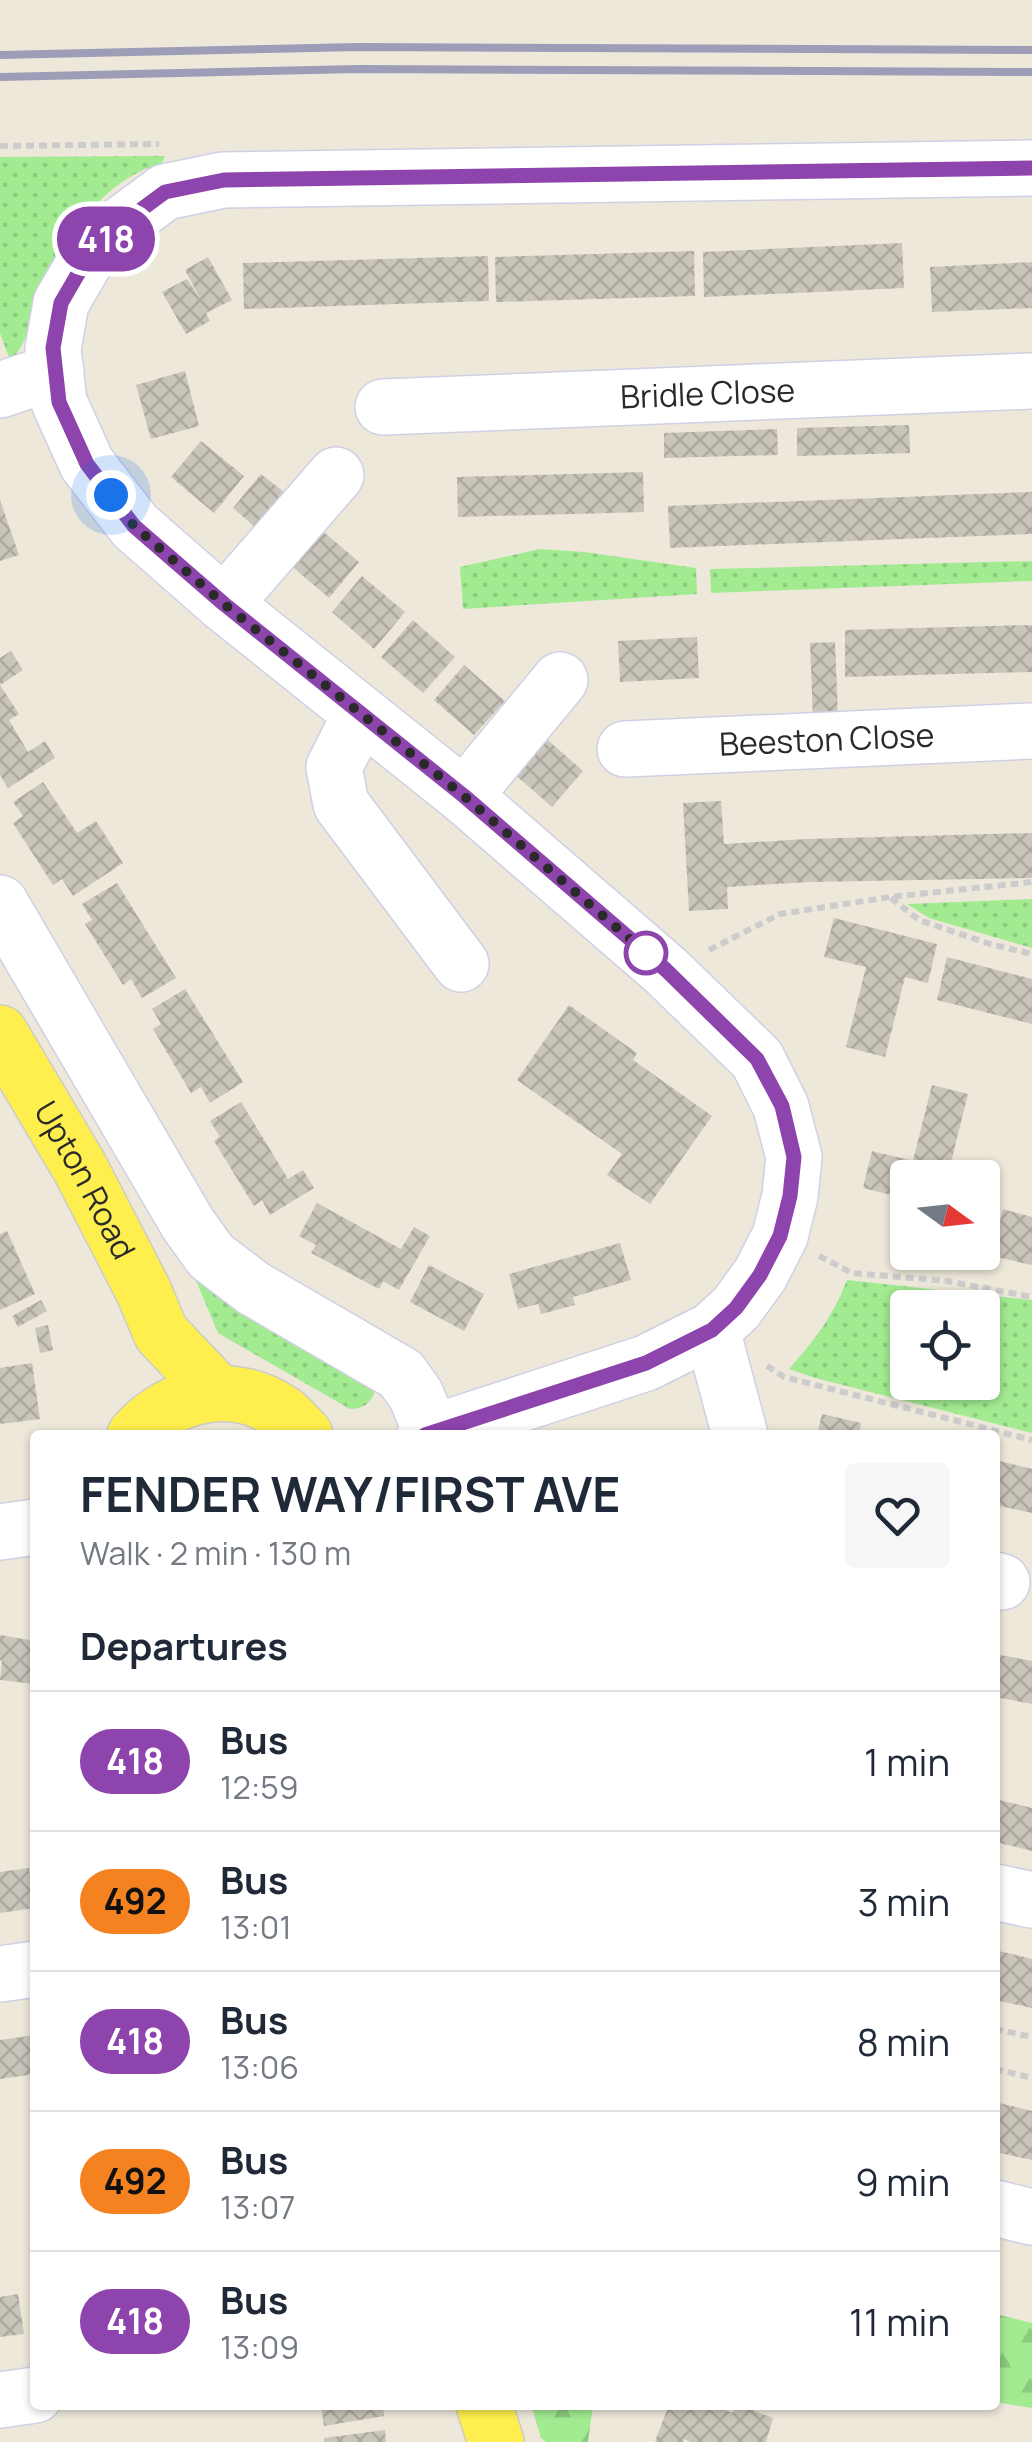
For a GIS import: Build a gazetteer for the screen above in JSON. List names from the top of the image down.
{
  "streets": {
    "main road": ["Upton Road"],
    "street": ["Bridle Close", "Beeston Close"]
  },
  "lines": ["bus line 418"],
  "north": "right",
  "page": {
    "on_map": "418",
    "heading": [
      ["FENDER WAY/FIRST AVE", "Walk · 2 min · 130 m"],
      "Departures"
    ],
    "list": [
      {
        "mark": "418",
        "name": "Bus",
        "note": "12:59",
        "value": "1 min"
      },
      {
        "mark": "492",
        "name": "Bus",
        "note": "13:01",
        "value": "3 min"
      },
      {
        "mark": "418",
        "name": "Bus",
        "note": "13:06",
        "value": "8 min"
      },
      {
        "mark": "492",
        "name": "Bus",
        "note": "13:07",
        "value": "9 min"
      },
      {
        "mark": "418",
        "name": "Bus",
        "note": "13:09",
        "value": "11 min"
      }
    ]
  }
}
